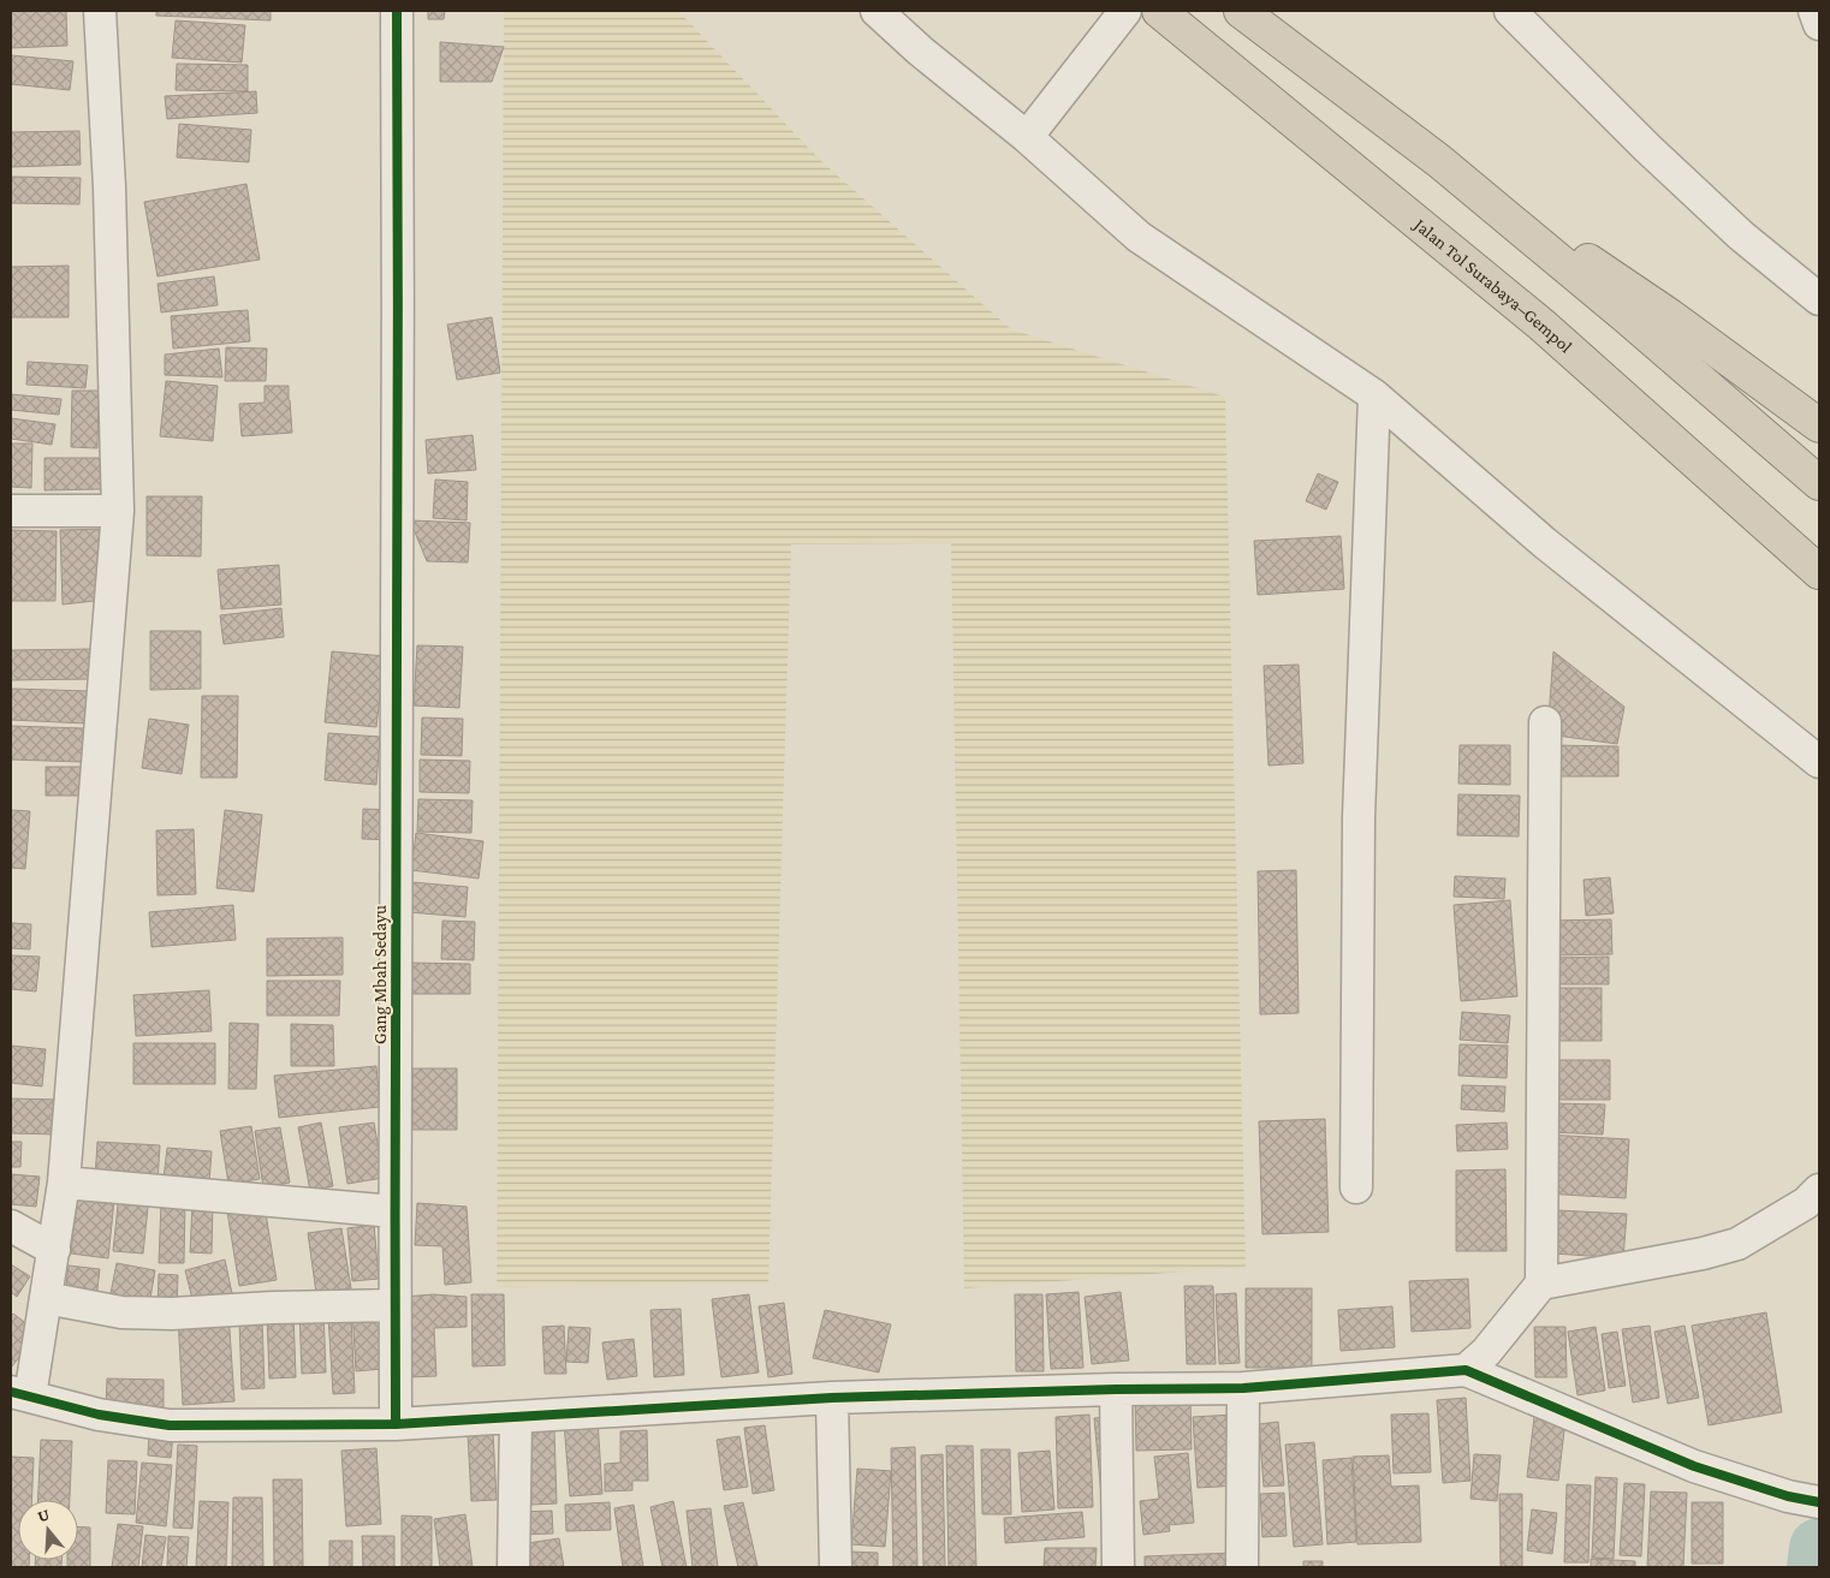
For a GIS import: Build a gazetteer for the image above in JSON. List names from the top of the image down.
{
  "streets": {
    "highway": ["Jalan Tol Surabaya–Gempol"],
    "street": ["Gang Mbah Sedayu"]
  },
  "north": "top"
}
